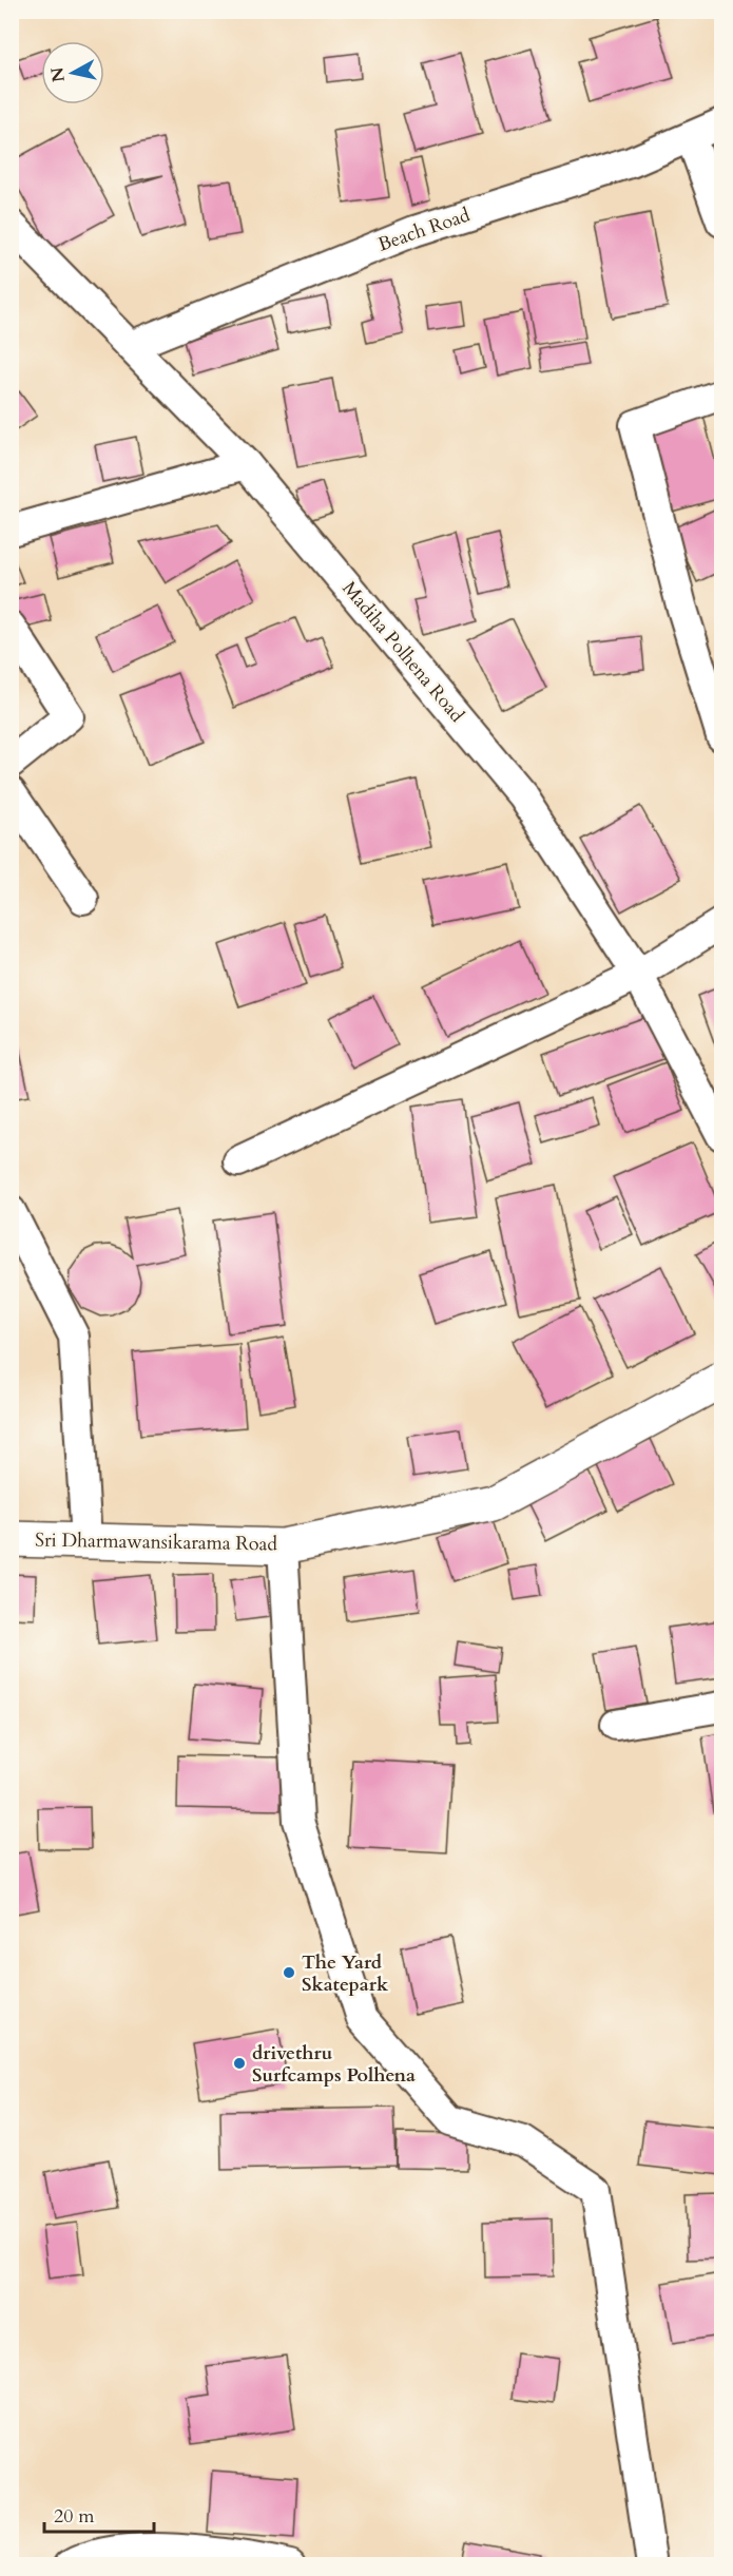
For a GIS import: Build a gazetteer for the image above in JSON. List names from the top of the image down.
{
  "streets": {
    "street": ["Beach Road", "Madiha Polhena Road", "Sri Dharmawansikarama Road"]
  },
  "crossings": [
    ["Beach Road", "Madiha Polhena Road"]
  ],
  "places": ["The Yard Skatepark", "drivethru Surfcamps Polhena"],
  "scale_bar": "20 m",
  "north": "left"
}
